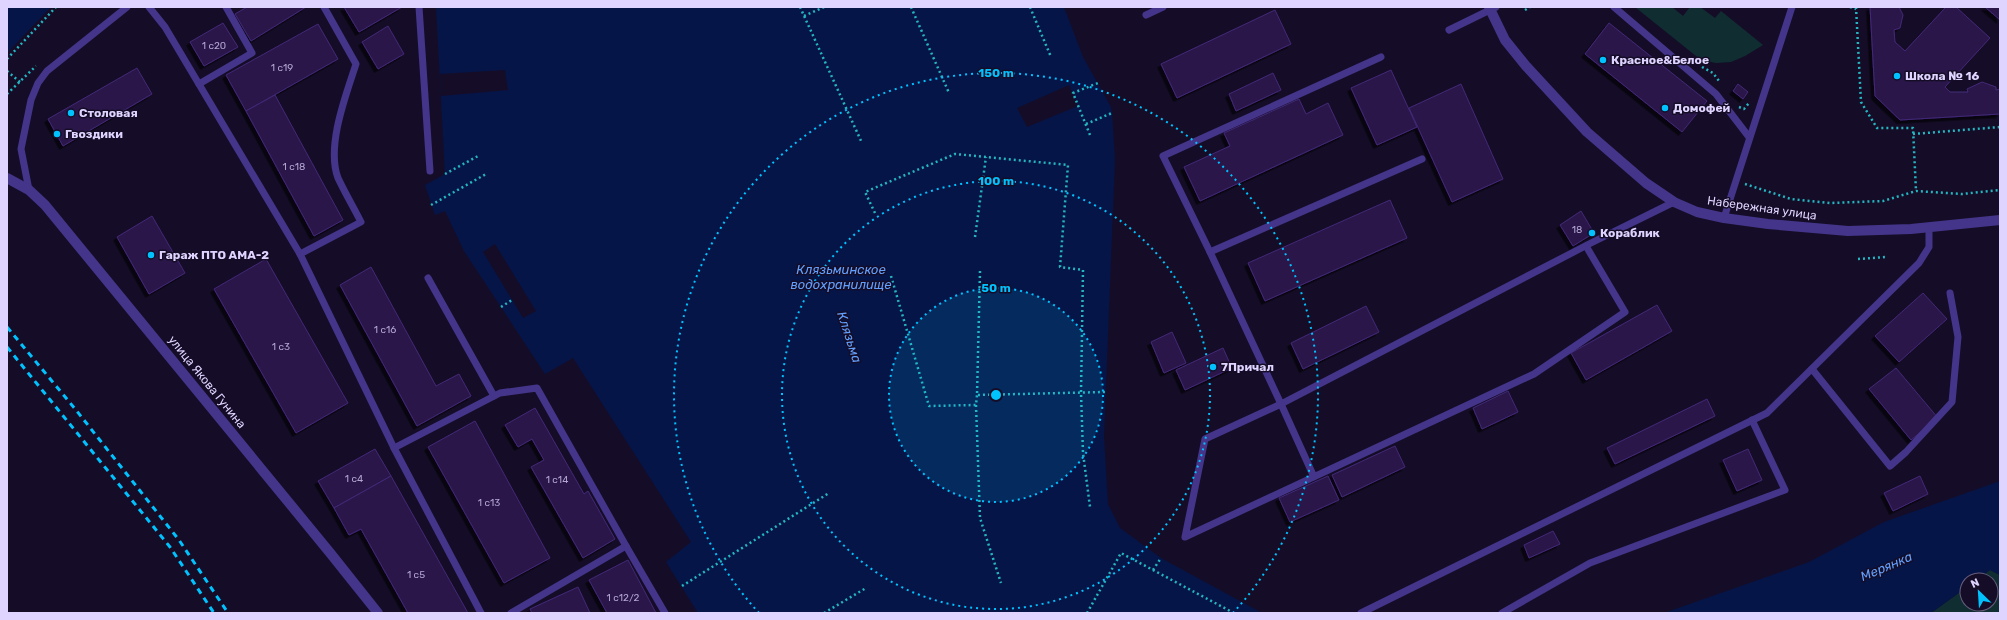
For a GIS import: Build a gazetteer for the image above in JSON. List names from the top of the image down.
{
  "streets": {
    "street": ["Набережная улица", "улица Якова Гунина"]
  },
  "water": ["Клязьминское водохранилище", "Клязьма", "Мерянка"],
  "places": [
    "Красное&Белое",
    "Школа № 16",
    "Домофей",
    "Столовая",
    "Гвоздики",
    "Кораблик",
    "Гараж ПТО АМА-2",
    "7Причал"
  ],
  "house_numbers": [
    "1 с20",
    "1 с19",
    "1 с18",
    "18",
    "1 с16",
    "1 с3",
    "1 с4",
    "1 с14",
    "1 с13",
    "1 с5",
    "1 с12/2"
  ],
  "north": "top left",
  "rings": ["150 m", "100 m", "50 m"]
}
